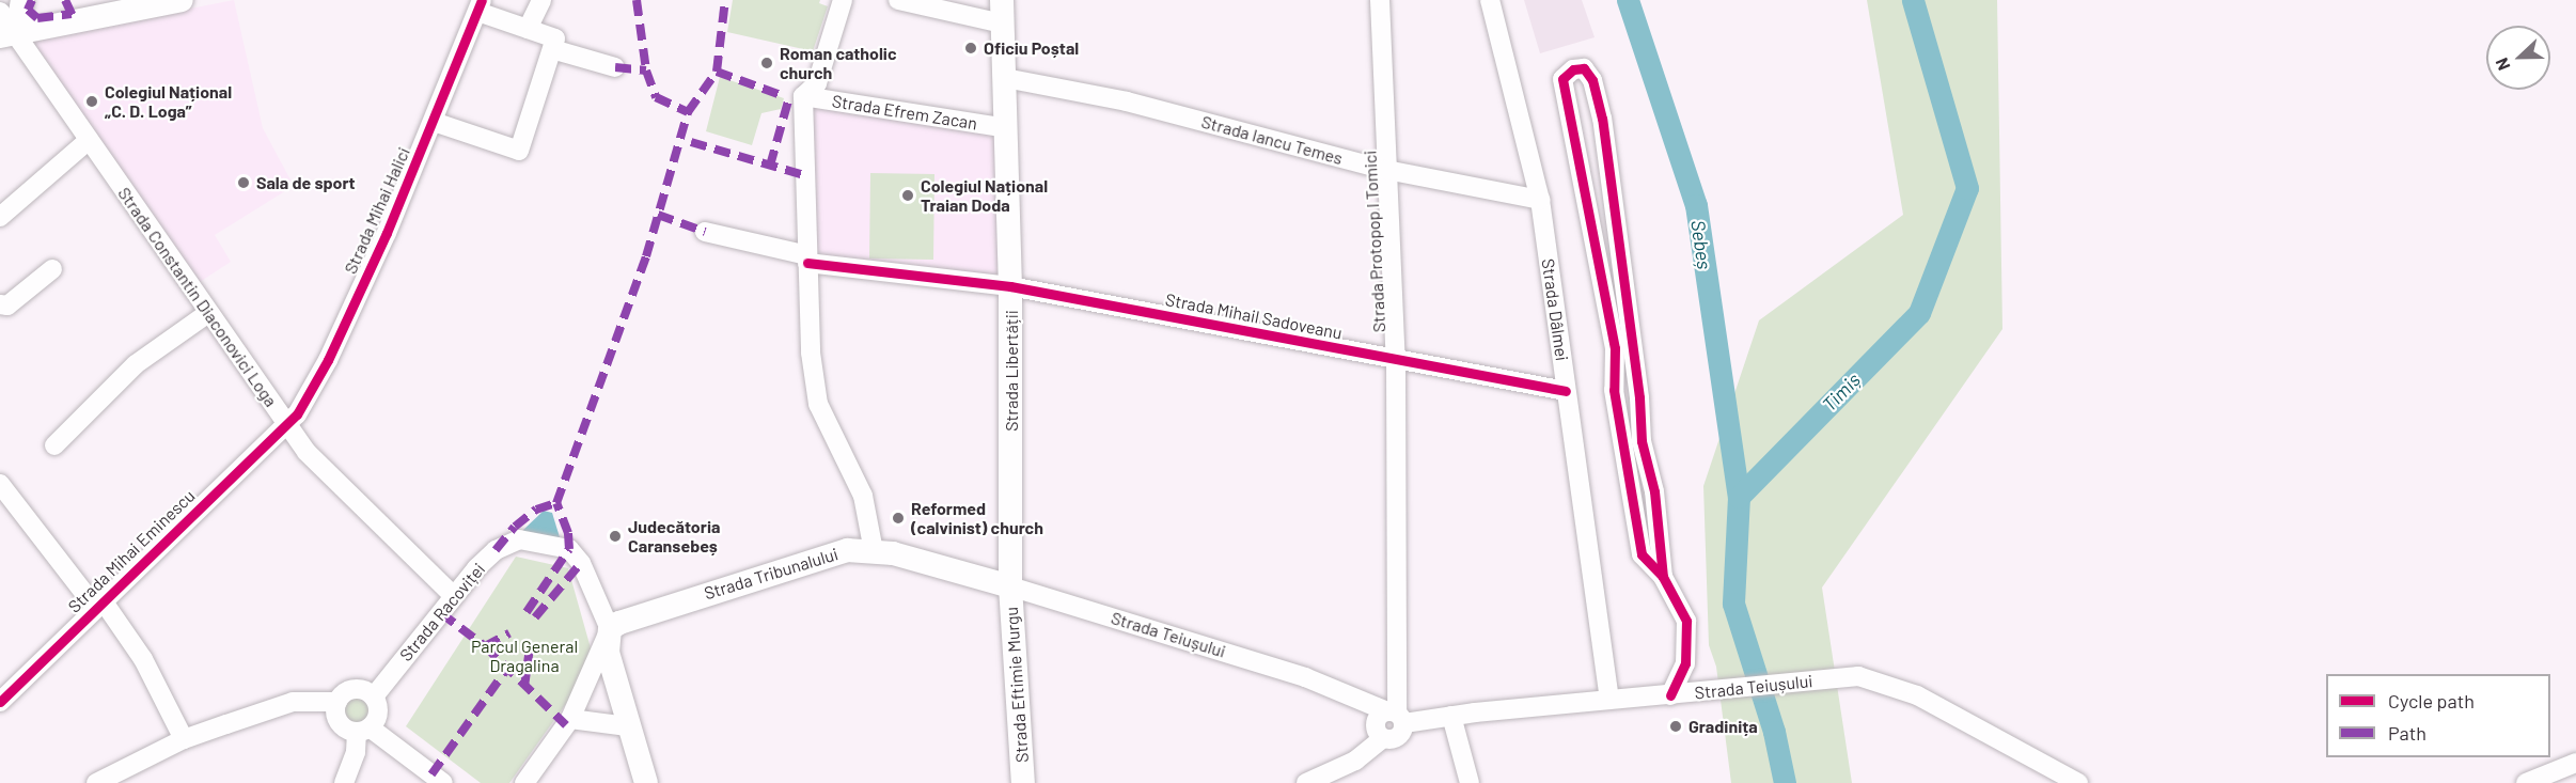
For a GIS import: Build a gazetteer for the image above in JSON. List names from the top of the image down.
{
  "streets": {
    "main road": ["Strada Libertății", "Strada Tribunalului", "Strada Eftimie Murgu"],
    "street": [
      "Strada Efrem Zacan",
      "Strada Iancu Temes",
      "Strada Mihai Halici",
      "Strada Protopop I Tomici",
      "Strada Constantin Diaconovici Loga",
      "Strada Dâlmei",
      "Strada Mihail Sadoveanu",
      "Strada Mihai Eminescu",
      "Strada Racoviței",
      "Strada Teiușului"
    ]
  },
  "crossings": [
    ["Strada Efrem Zacan", "Strada Libertății"],
    ["Strada Iancu Temes", "Strada Protopop I Tomici"],
    ["Strada Iancu Temes", "Strada Dâlmei"],
    ["Strada Iancu Temes", "Strada Libertății"],
    ["Strada Mihai Halici", "Strada Constantin Diaconovici Loga"],
    ["Strada Mihai Halici", "Strada Mihai Eminescu"],
    ["Strada Protopop I Tomici", "Strada Mihail Sadoveanu"],
    ["Strada Protopop I Tomici", "Strada Teiușului"],
    ["Strada Constantin Diaconovici Loga", "Strada Mihai Eminescu"],
    ["Strada Constantin Diaconovici Loga", "Strada Racoviței"],
    ["Strada Dâlmei", "Strada Mihail Sadoveanu"],
    ["Strada Dâlmei", "Strada Teiușului"],
    ["Strada Mihail Sadoveanu", "Strada Libertății"],
    ["Strada Libertății", "Strada Tribunalului"],
    ["Strada Libertății", "Strada Teiușului"],
    ["Strada Libertății", "Strada Eftimie Murgu"],
    ["Strada Tribunalului", "Strada Racoviței"],
    ["Strada Tribunalului", "Strada Teiușului"],
    ["Strada Tribunalului", "Strada Eftimie Murgu"],
    ["Strada Teiușului", "Strada Eftimie Murgu"]
  ],
  "water": ["Sebeș", "Timiș"],
  "parks": ["Parcul General Dragalina"],
  "places": [
    "Oficiu Poștal",
    "Roman catholic church",
    "Colegiul Național „C. D. Loga”",
    "Sala de sport",
    "Colegiul Național Traian Doda",
    "Reformed (calvinist) church",
    "Judecătoria Caransebeș",
    "Gradinița"
  ],
  "legend": ["Cycle path", "Path"],
  "north": "left"
}
